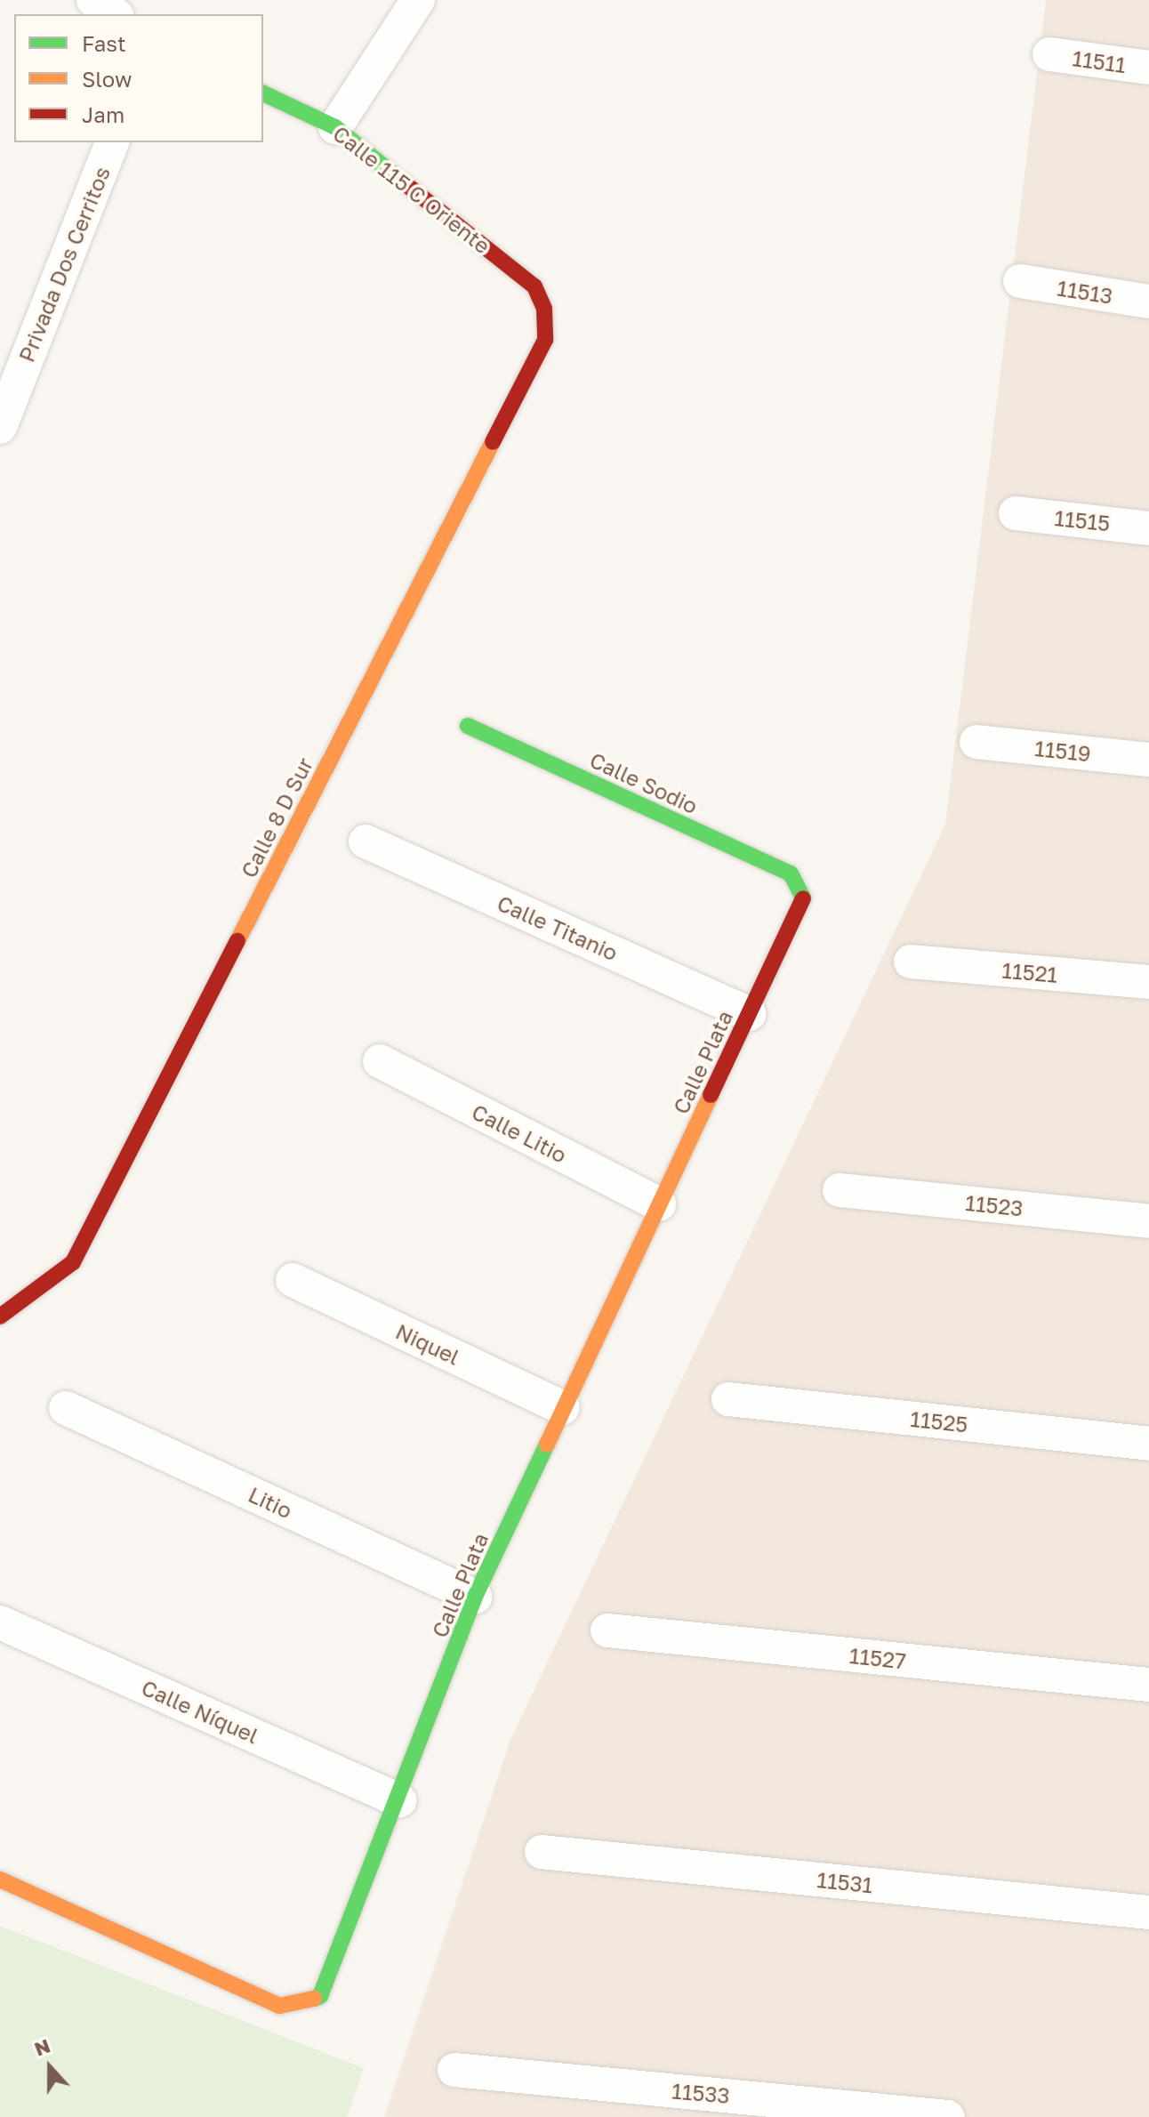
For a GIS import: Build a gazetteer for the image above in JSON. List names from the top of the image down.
{
  "streets": {
    "street": [
      "11511",
      "Calle 115 C Oriente",
      "Privada Dos Cerritos",
      "11513",
      "11515",
      "11519",
      "Calle Sodio",
      "Calle 8 D Sur",
      "Calle Titanio",
      "11521",
      "Calle Plata",
      "Calle Litio",
      "11523",
      "Niquel",
      "11525",
      "Litio",
      "11527",
      "Calle Níquel",
      "11531",
      "11533"
    ]
  },
  "crossings": [
    ["Calle 115 C Oriente", "Calle 8 D Sur"],
    ["Calle Sodio", "Calle Plata"],
    ["Calle Titanio", "Calle Plata"],
    ["Calle Plata", "Calle Litio"],
    ["Calle Plata", "Niquel"],
    ["Calle Plata", "Litio"],
    ["Calle Plata", "Calle Níquel"]
  ],
  "legend": ["Fast", "Slow", "Jam"],
  "north": "top"
}
